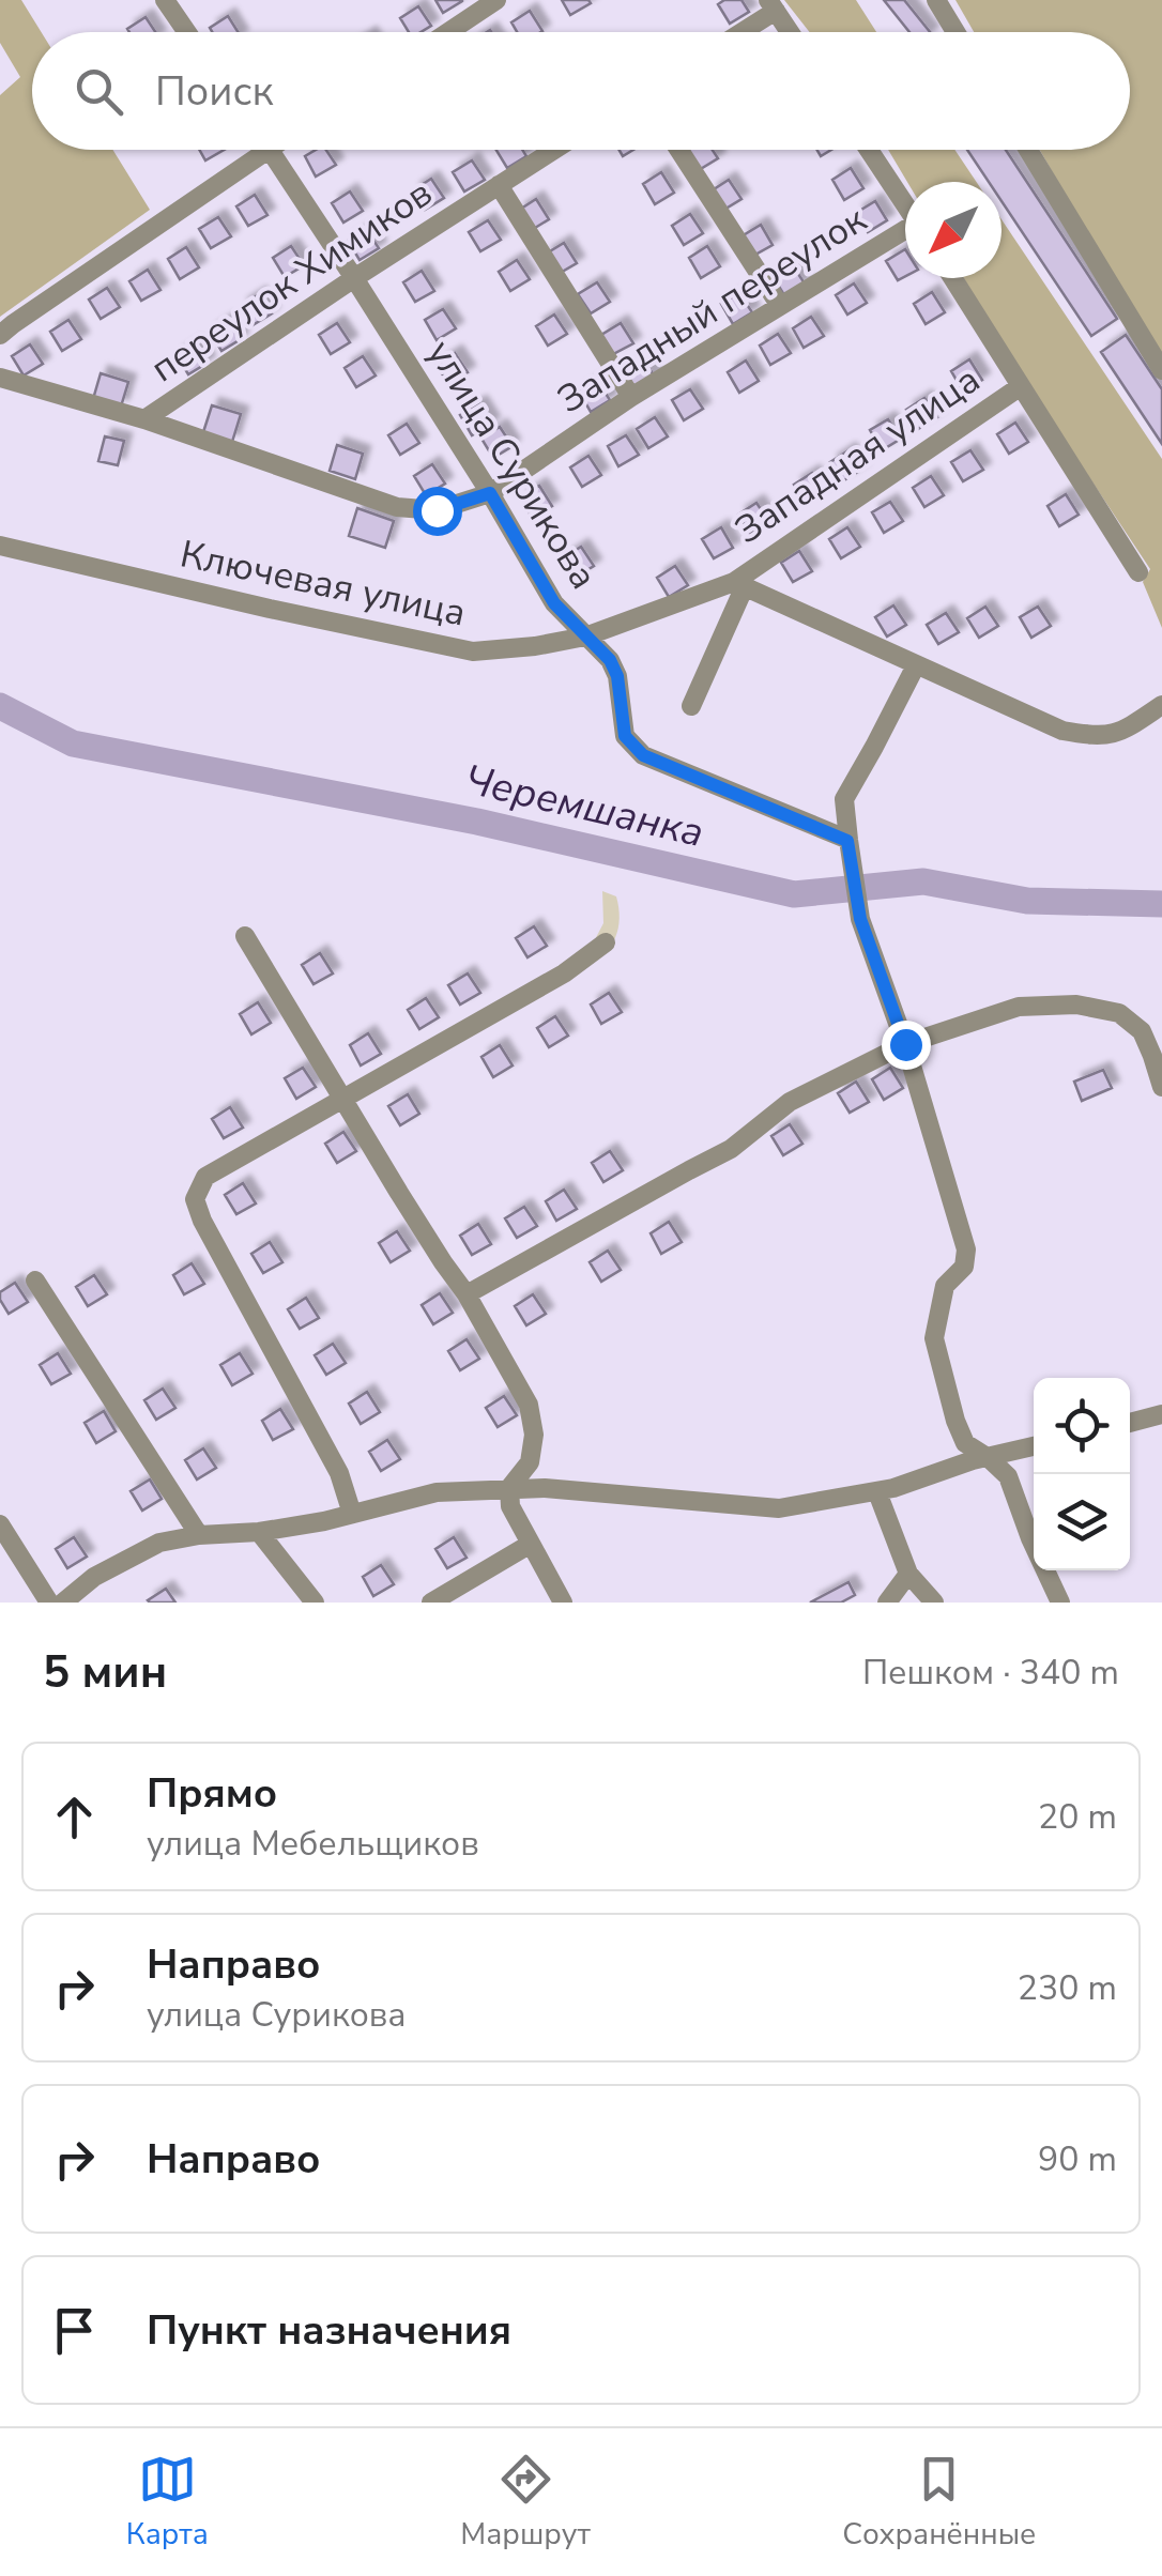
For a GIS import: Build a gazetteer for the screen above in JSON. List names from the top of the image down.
{
  "streets": {
    "street": [
      "переулок Химиков",
      "Западный переулок",
      "Западная улица",
      "улица Сурикова",
      "Ключевая улица"
    ]
  },
  "crossings": [
    ["переулок Химиков", "Западный переулок"],
    ["переулок Химиков", "улица Сурикова"],
    ["Западный переулок", "улица Сурикова"],
    ["Западная улица", "Ключевая улица"],
    ["улица Сурикова", "Ключевая улица"]
  ],
  "water": ["Черемшанка"],
  "north": "bottom left",
  "page": {
    "search": "Поиск",
    "heading": ["5 мин", "Пешком · 340 m"],
    "list": [
      ["Прямо", "улица Мебельщиков", "20 m"],
      ["Направо", "улица Сурикова", "230 m"],
      ["Направо", "90 m"],
      "Пункт назначения"
    ],
    "nav": ["Карта", "Маршрут", "Сохранённые"]
  }
}
